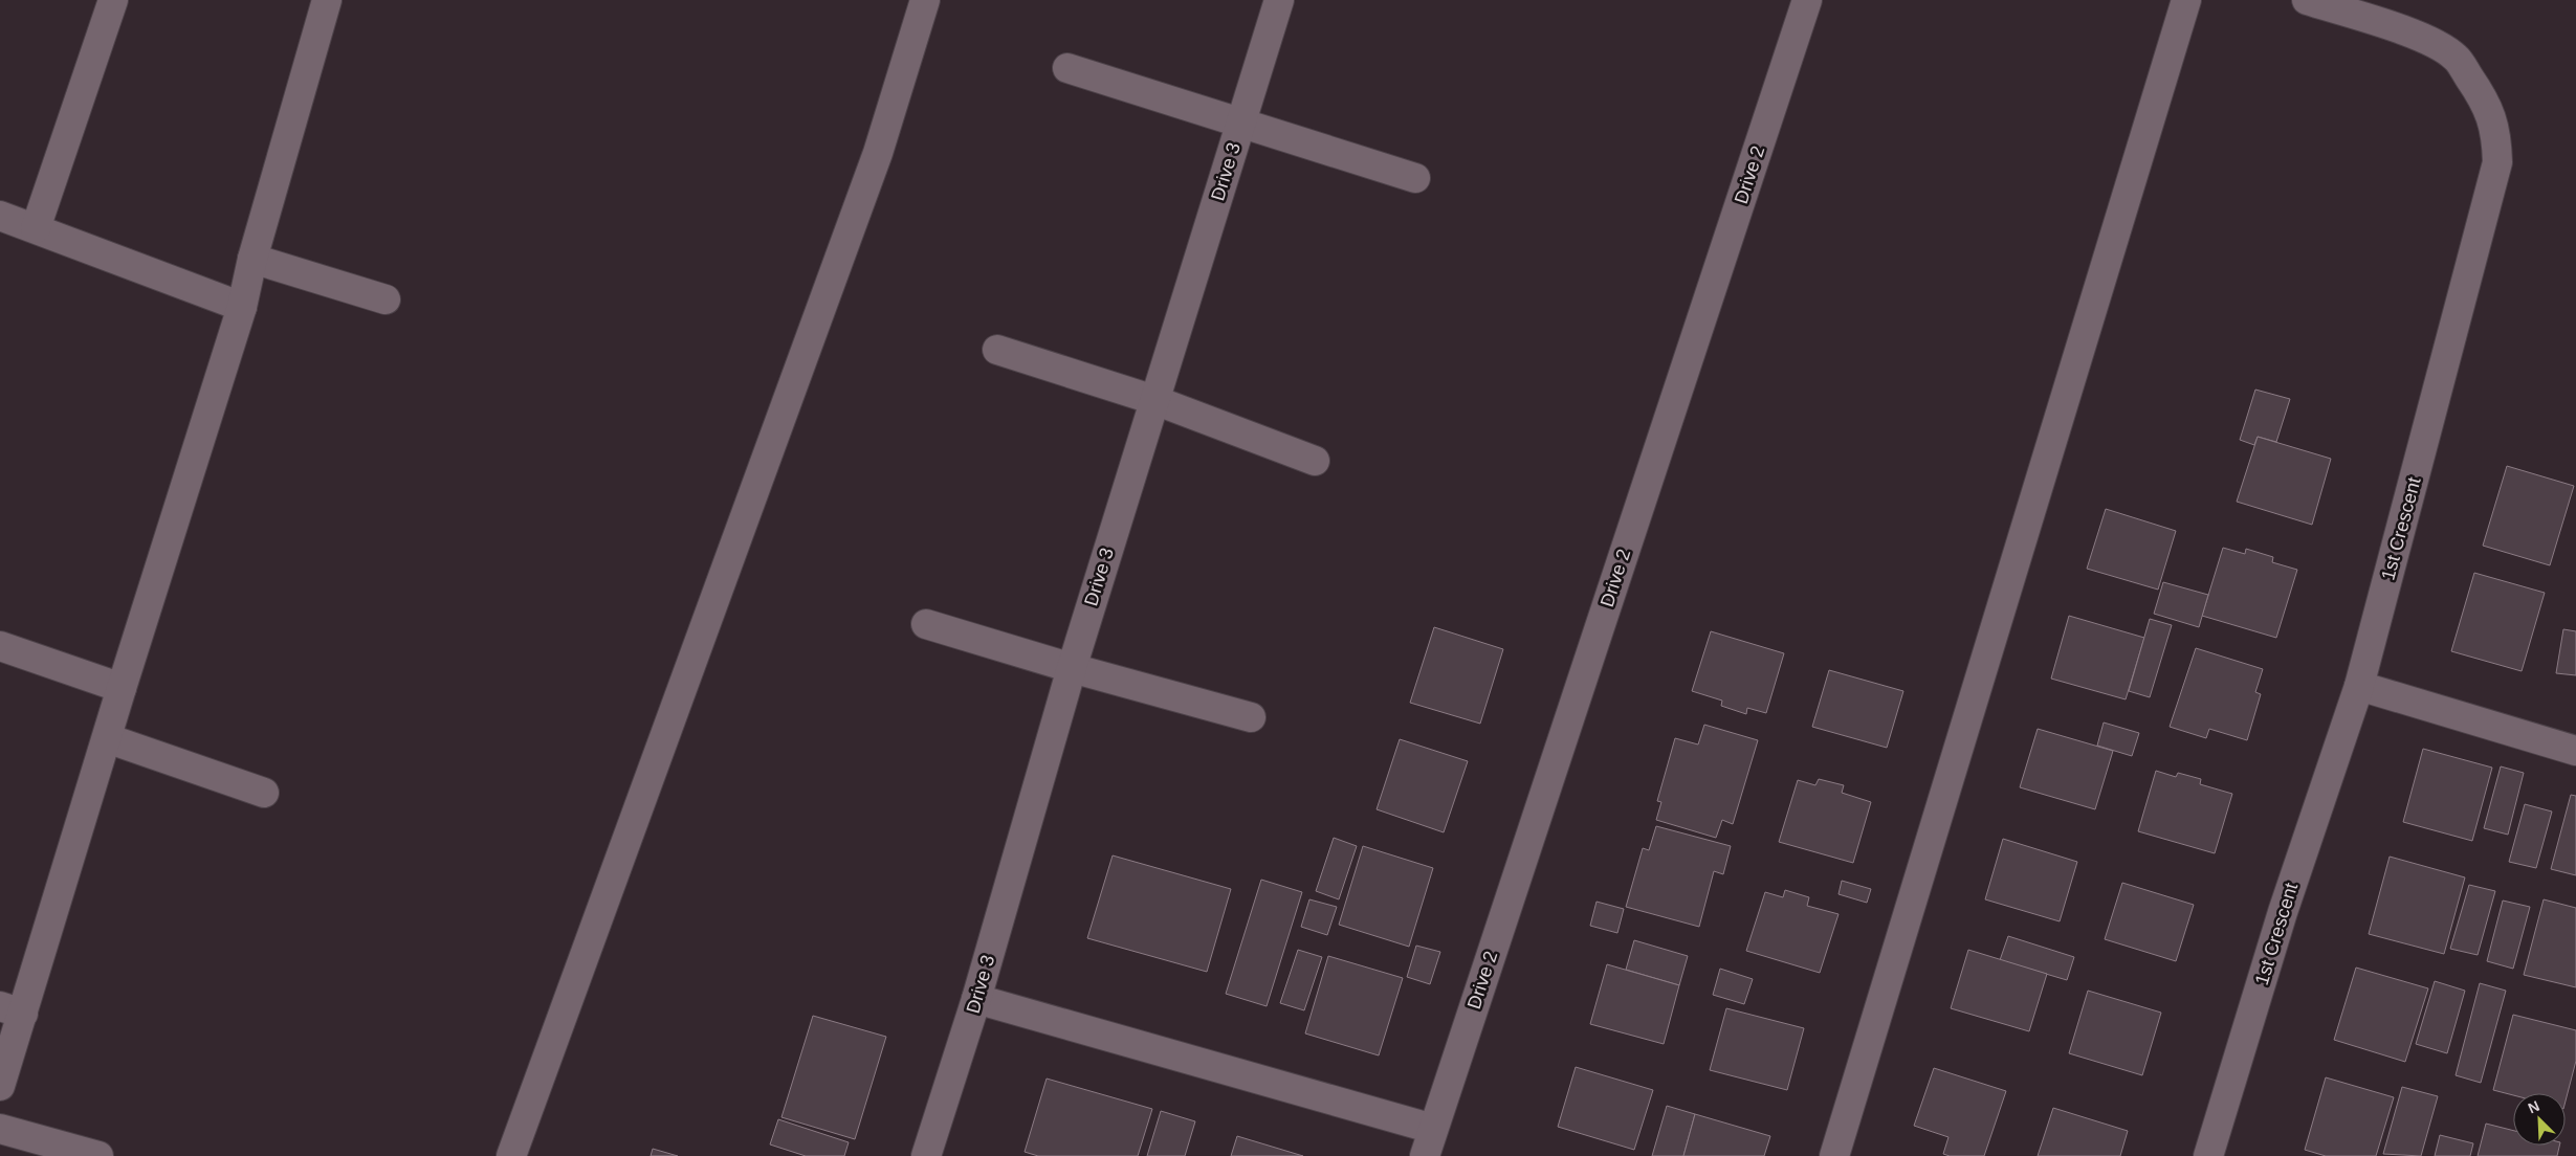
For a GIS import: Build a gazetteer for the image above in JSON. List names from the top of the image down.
{
  "streets": {
    "street": ["Drive 3", "Drive 2", "1st Crescent"]
  },
  "north": "top left"
}
